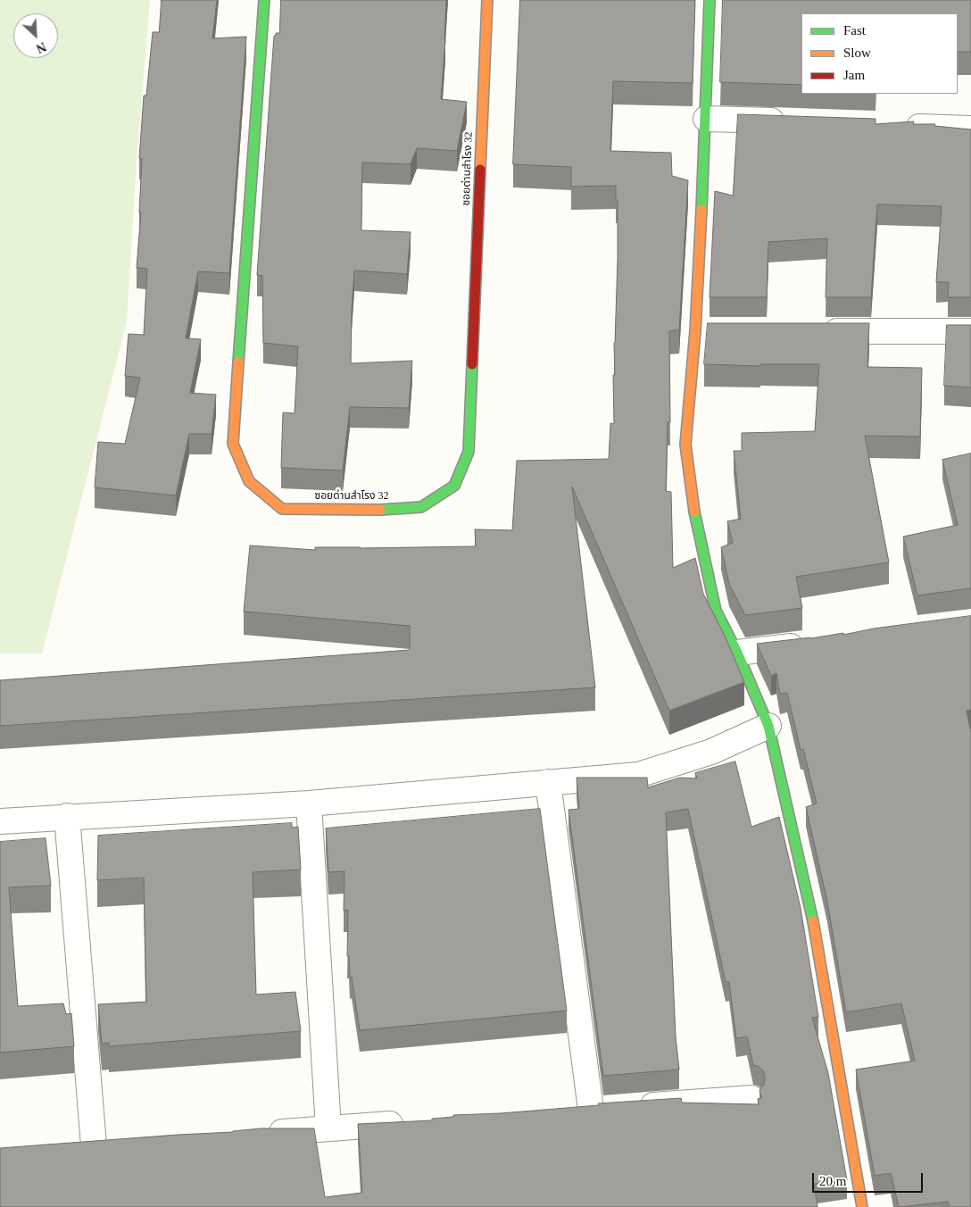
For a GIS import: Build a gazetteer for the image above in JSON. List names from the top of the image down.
{
  "streets": {
    "street": ["ซอยด่านสำโรง 32"]
  },
  "legend": ["Fast", "Slow", "Jam"],
  "scale_bar": "20 m",
  "north": "bottom right"
}
